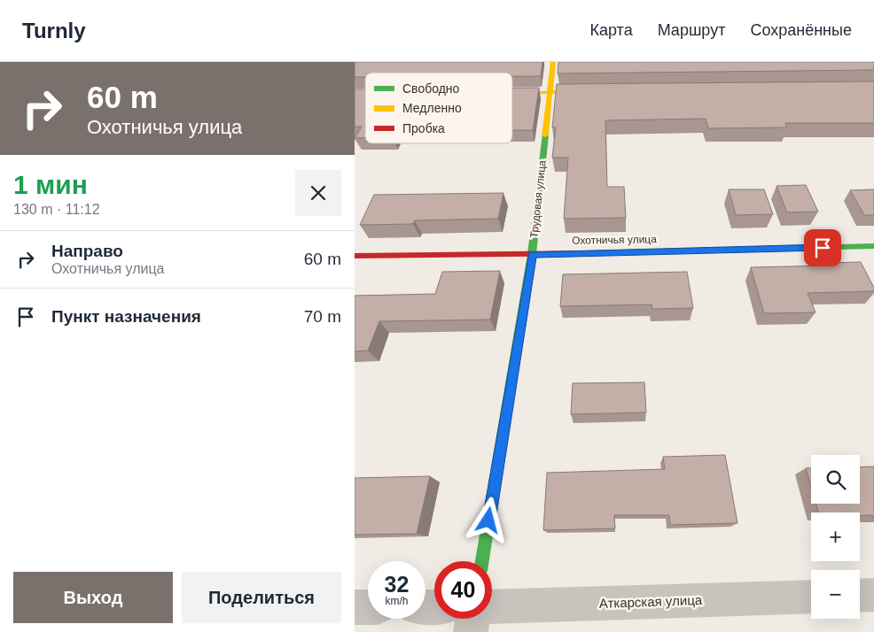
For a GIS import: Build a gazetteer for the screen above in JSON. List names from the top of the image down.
{
  "streets": {
    "street": ["Трудовая улица", "Охотничья улица", "Аткарская улица"]
  },
  "crossings": [
    ["Трудовая улица", "Охотничья улица"]
  ],
  "legend": ["Свободно", "Медленно", "Пробка"],
  "page": {
    "header": "Turnly",
    "nav": ["Карта", "Маршрут", "Сохранённые"],
    "turn": ["60 m", "Охотничья улица"],
    "heading": ["1 мин", "130 m · 11:12"],
    "list": [
      {
        "name": "Направо",
        "note": "Охотничья улица",
        "value": "60 m"
      },
      {
        "name": "Пункт назначения",
        "value": "70 m"
      }
    ],
    "map_buttons": ["+", "−"],
    "speed": "32 km/h",
    "limit": "40",
    "buttons": ["Выход", "Поделиться"]
  }
}
